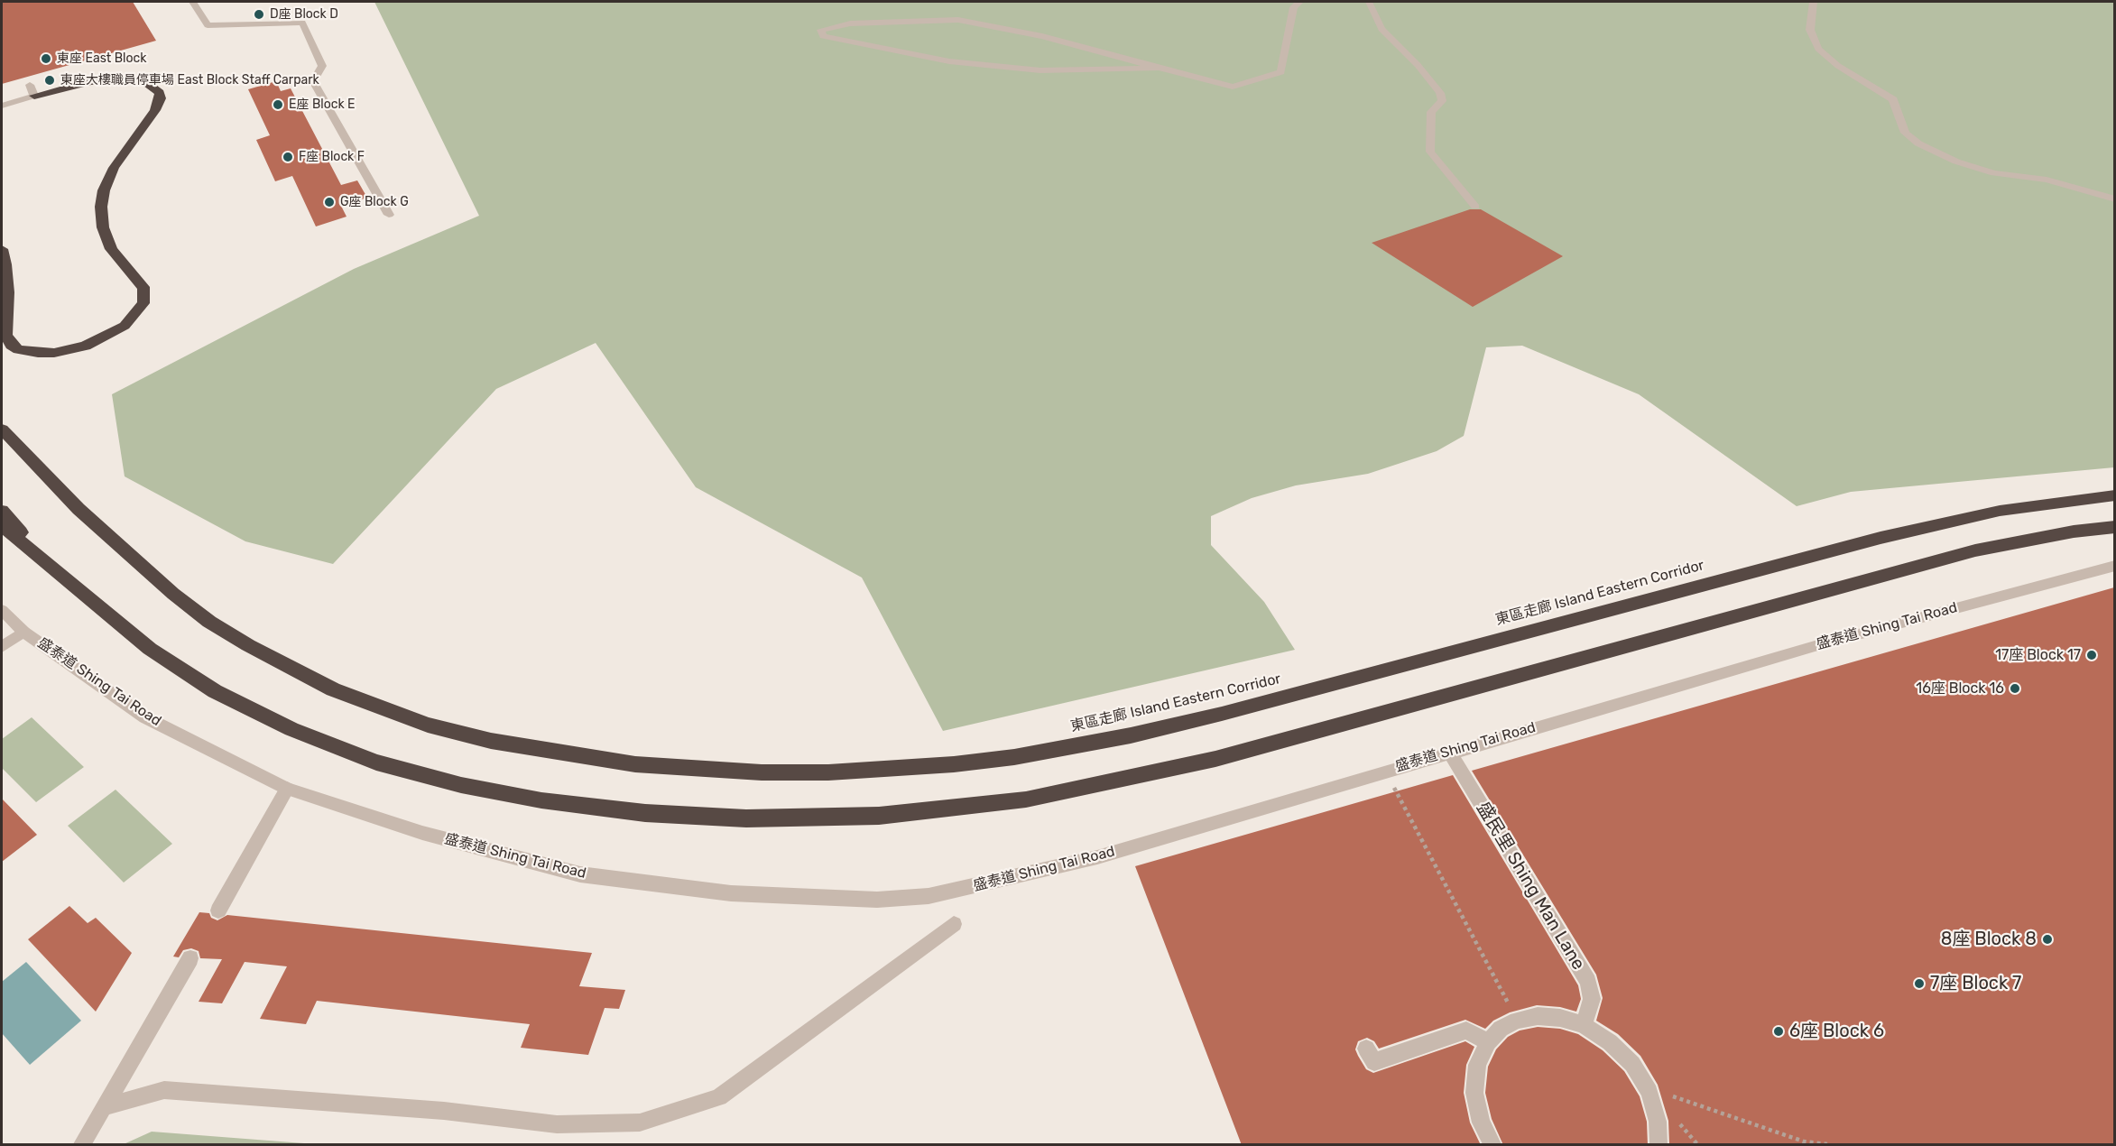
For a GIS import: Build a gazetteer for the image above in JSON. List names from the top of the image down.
{
  "streets": {
    "highway": ["東區走廊 Island Eastern Corridor"],
    "street": ["盛泰道 Shing Tai Road", "盛民里 Shing Man Lane"]
  },
  "crossings": [
    ["盛泰道 Shing Tai Road", "盛民里 Shing Man Lane"]
  ],
  "places": [
    "D座 Block D",
    "東座 East Block",
    "東座大樓職員停車場 East Block Staff Carpark",
    "E座 Block E",
    "F座 Block F",
    "G座 Block G",
    "17座 Block 17",
    "16座 Block 16",
    "8座 Block 8",
    "7座 Block 7",
    "6座 Block 6"
  ]
}
